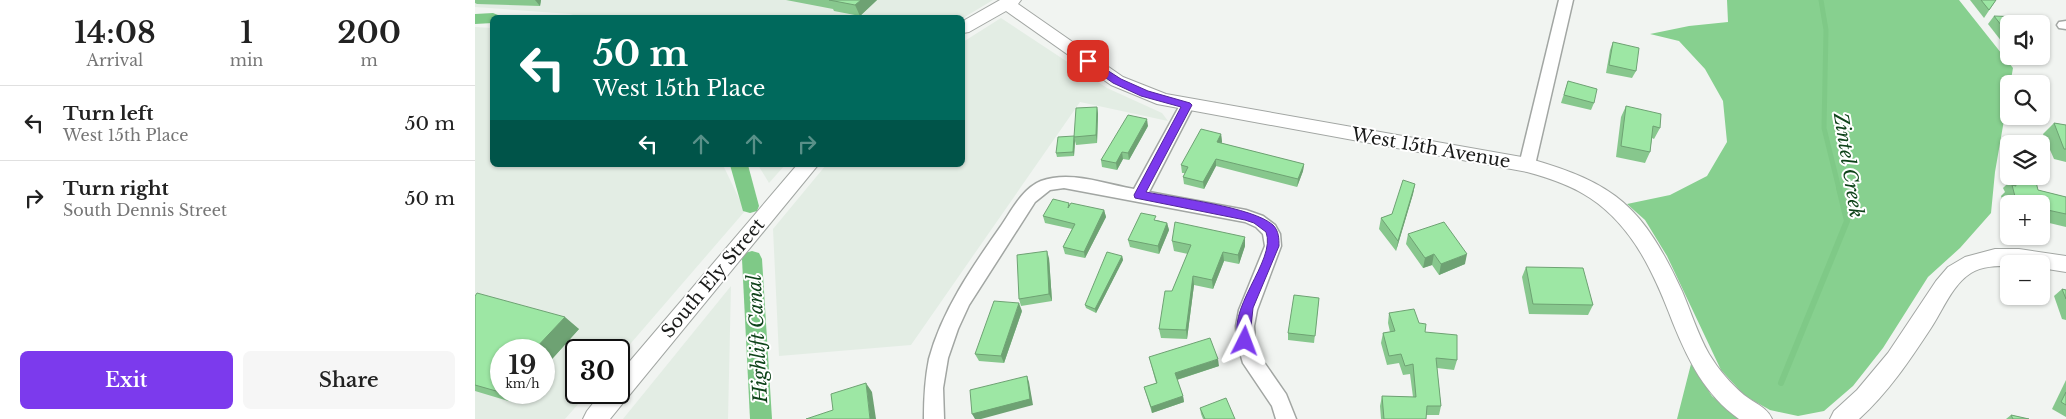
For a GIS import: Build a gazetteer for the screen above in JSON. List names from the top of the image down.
{
  "streets": {
    "street": ["West 15th Avenue", "South Ely Street"]
  },
  "water": ["Zintel Creek", "Highlift Canal"],
  "page": {
    "eta": [
      "14:08",
      "Arrival",
      "1",
      "min",
      "200",
      "m"
    ],
    "map_buttons": ["+", "−"],
    "turn": ["50 m", "West 15th Place"],
    "list": [
      {
        "name": "Turn left",
        "note": "West 15th Place",
        "value": "50 m"
      },
      {
        "name": "Turn right",
        "note": "South Dennis Street",
        "value": "50 m"
      }
    ],
    "speed": "19 km/h",
    "limit": "30",
    "buttons": ["Exit", "Share"]
  }
}
